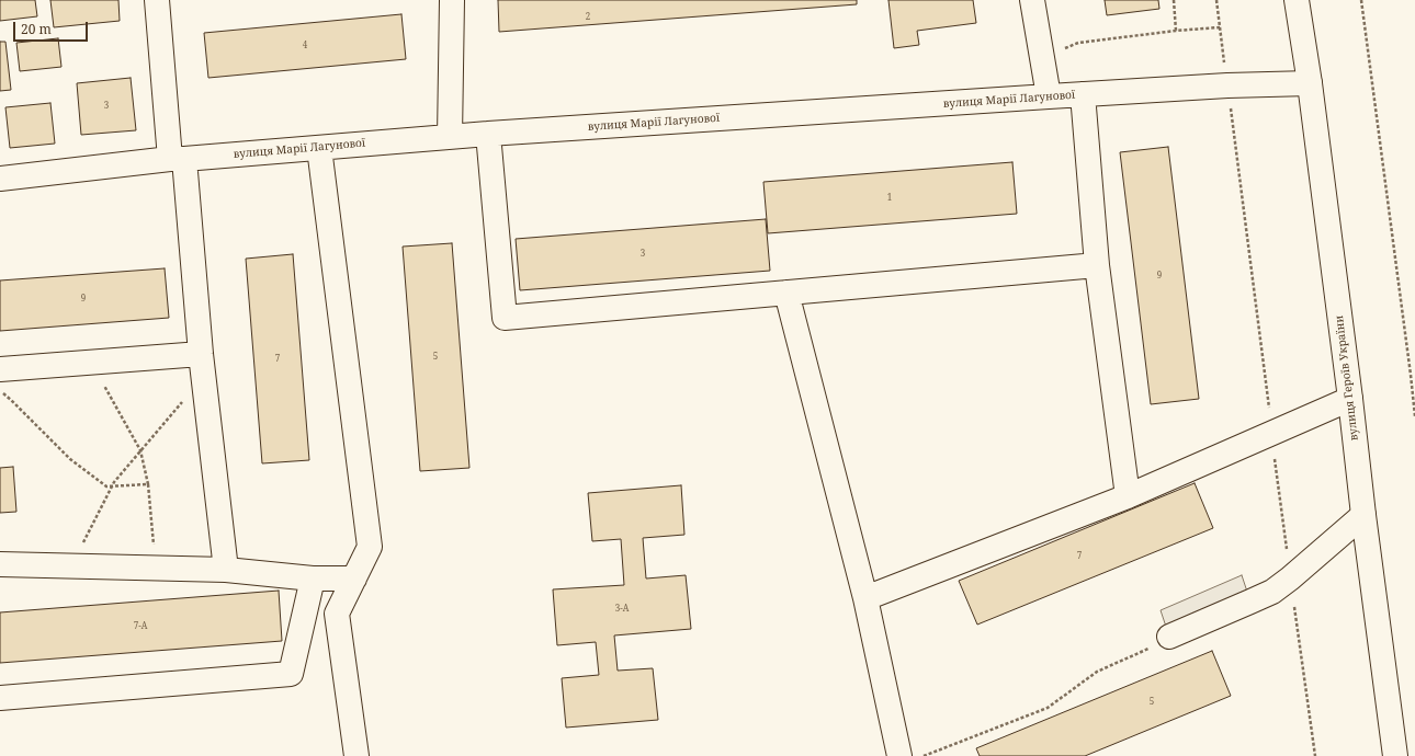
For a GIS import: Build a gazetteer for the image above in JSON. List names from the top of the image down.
{
  "streets": {
    "street": ["вулиця Марії Лагунової", "вулиця Героїв України"]
  },
  "crossings": [
    ["вулиця Марії Лагунової", "вулиця Героїв України"]
  ],
  "house_numbers": [
    "2",
    "4",
    "3",
    "1",
    "3",
    "9",
    "9",
    "5",
    "7",
    "7",
    "3-А",
    "7-А",
    "5"
  ],
  "scale_bar": "20 m"
}
